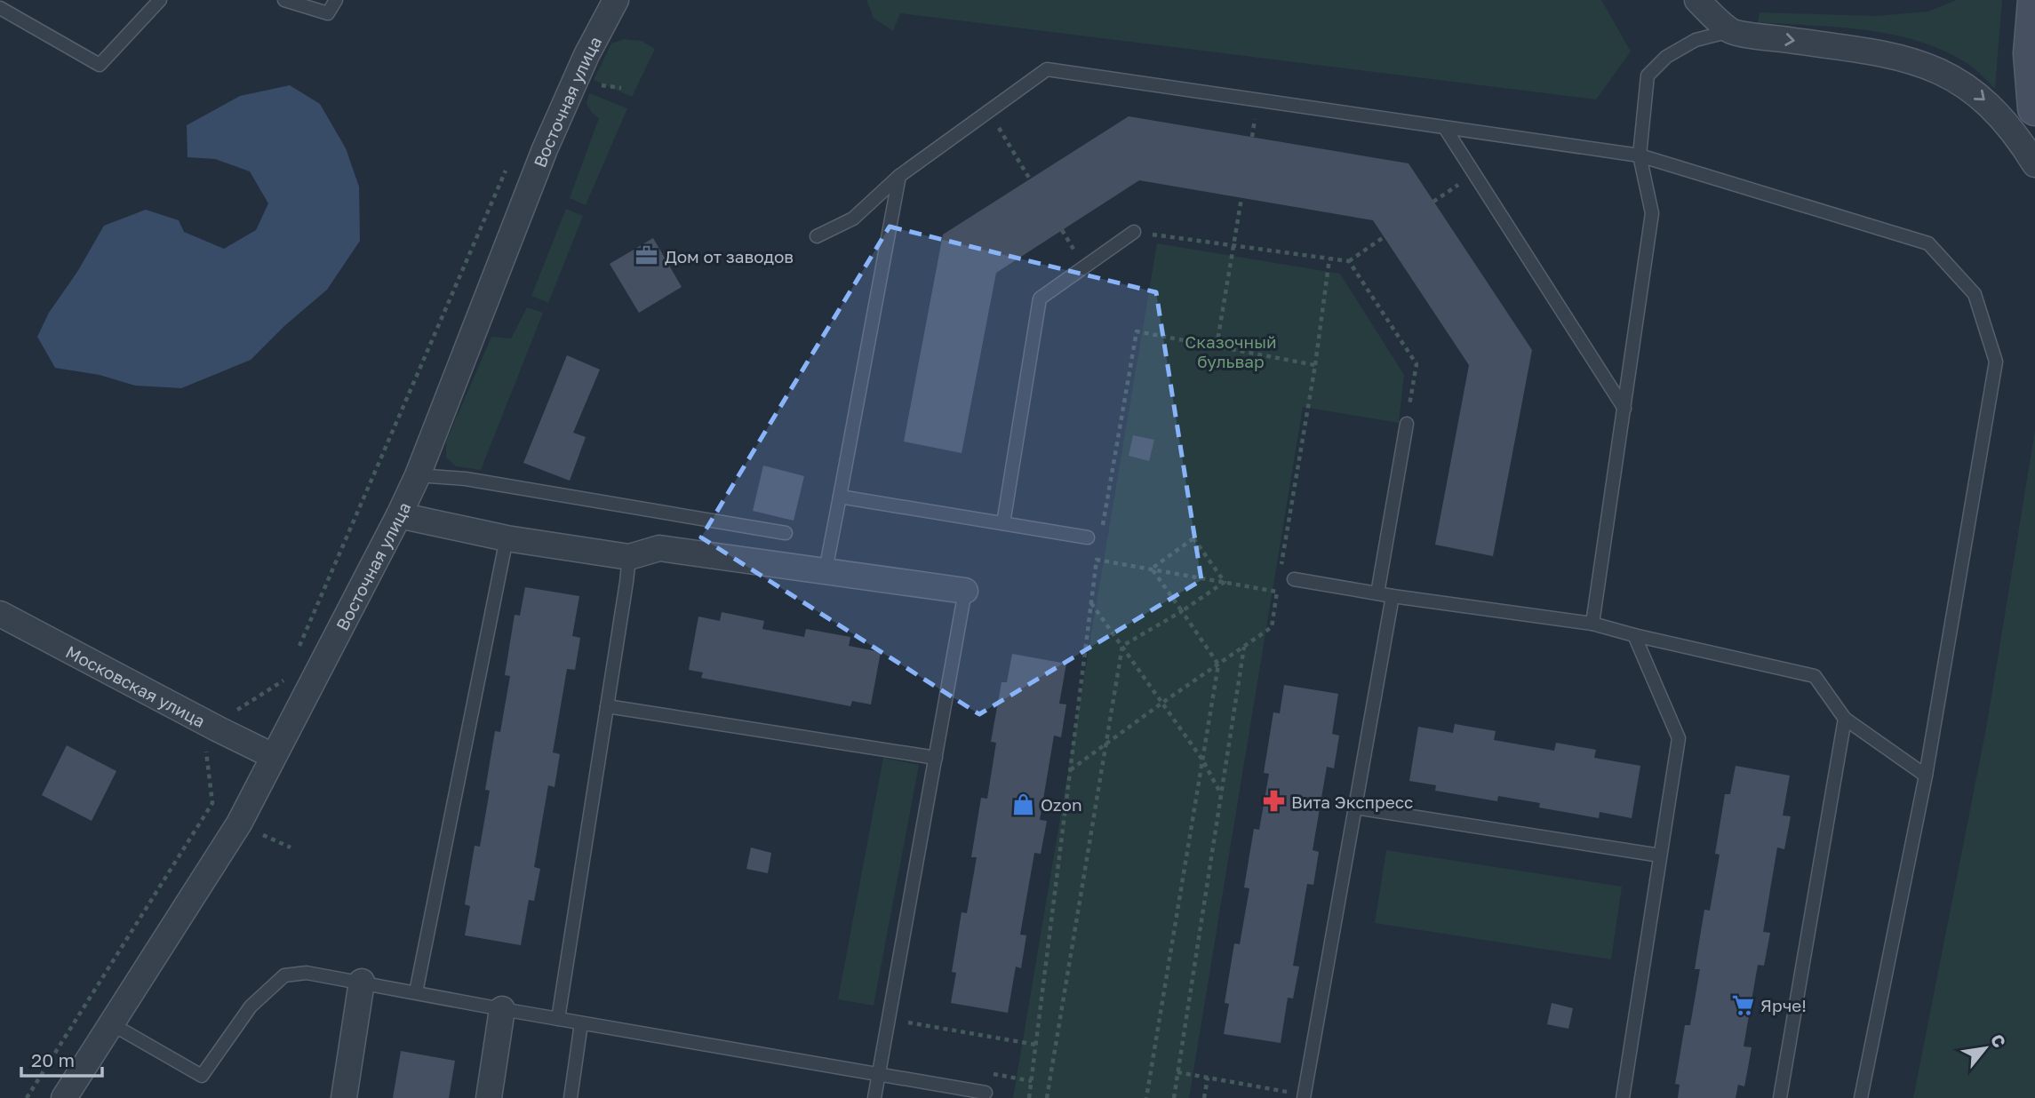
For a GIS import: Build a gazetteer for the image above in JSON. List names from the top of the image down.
{
  "streets": {
    "street": ["Восточная улица", "Московская улица"]
  },
  "crossings": [
    ["Восточная улица", "Московская улица"]
  ],
  "parks": ["Сказочный бульвар"],
  "places": {
    "office": ["Дом от заводов"],
    "pharmacy": ["Вита Экспресс"],
    "shop": ["Ozon"],
    "supermarket": ["Ярче!"]
  },
  "scale_bar": "20 m",
  "north": "top right"
}
